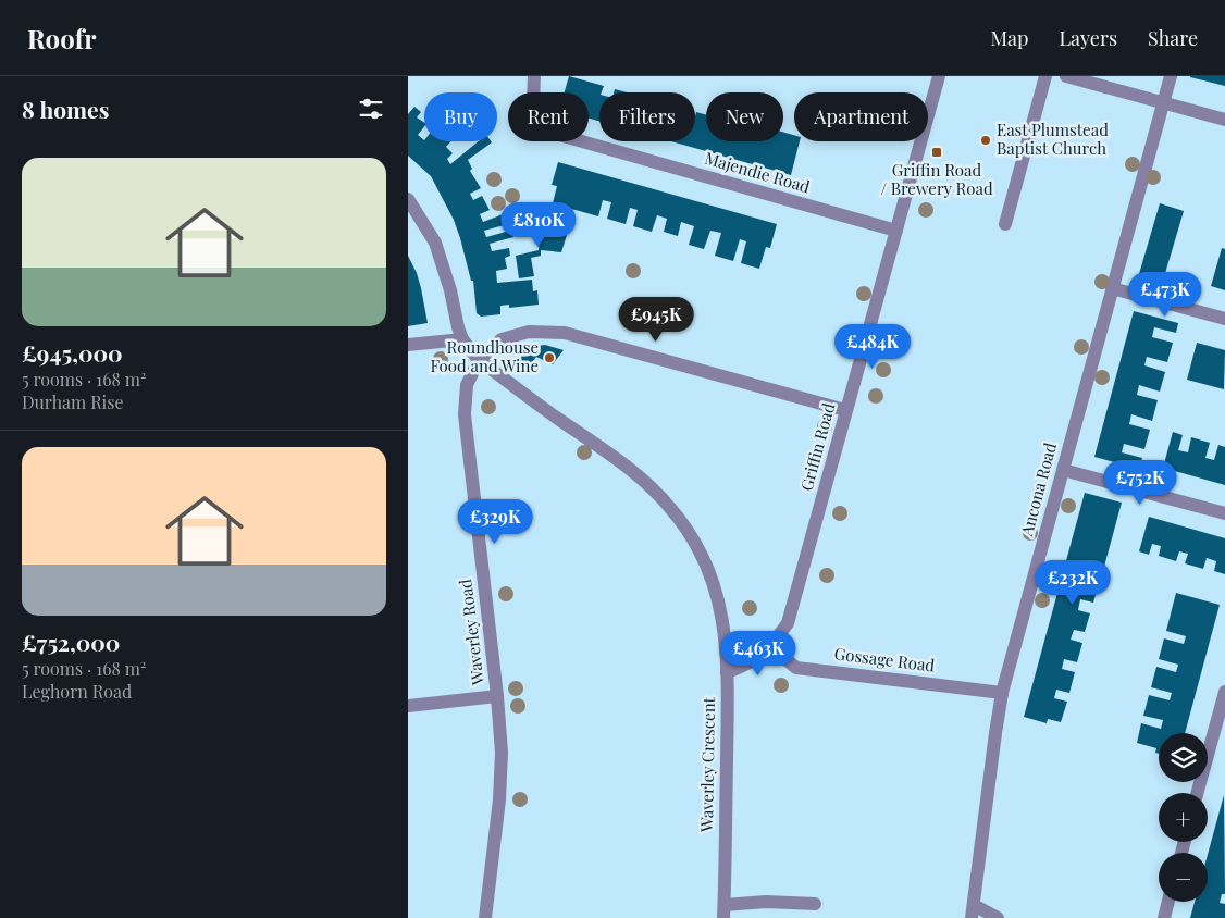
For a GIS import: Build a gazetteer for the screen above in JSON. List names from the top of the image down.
{
  "streets": {
    "street": [
      "Majendie Road",
      "Griffin Road",
      "Ancona Road",
      "Waverley Road",
      "Gossage Road",
      "Waverley Crescent"
    ]
  },
  "crossings": [
    ["Majendie Road", "Griffin Road"],
    ["Griffin Road", "Gossage Road"],
    ["Griffin Road", "Waverley Crescent"],
    ["Ancona Road", "Gossage Road"],
    ["Waverley Road", "Waverley Crescent"]
  ],
  "places": {
    "other": ["East Plumstead Baptist Church", "Roundhouse Food and Wine"],
    "transit": ["Griffin Road / Brewery Road"]
  },
  "page": {
    "header": "Roofr",
    "nav": ["Map", "Layers", "Share"],
    "heading": "8 homes",
    "chip": [
      "Buy",
      "Rent",
      "Filters",
      "New",
      "Apartment"
    ],
    "list": [
      {
        "name": "£945,000",
        "note": "5 rooms · 168 m² · Durham Rise"
      },
      {
        "name": "£752,000",
        "note": "5 rooms · 168 m² · Leghorn Road"
      }
    ],
    "price": [
      "£810K",
      "£473K",
      "£945K",
      "£484K",
      "£752K",
      "£329K",
      "£232K",
      "£463K"
    ],
    "map_buttons": ["+", "−"]
  }
}
